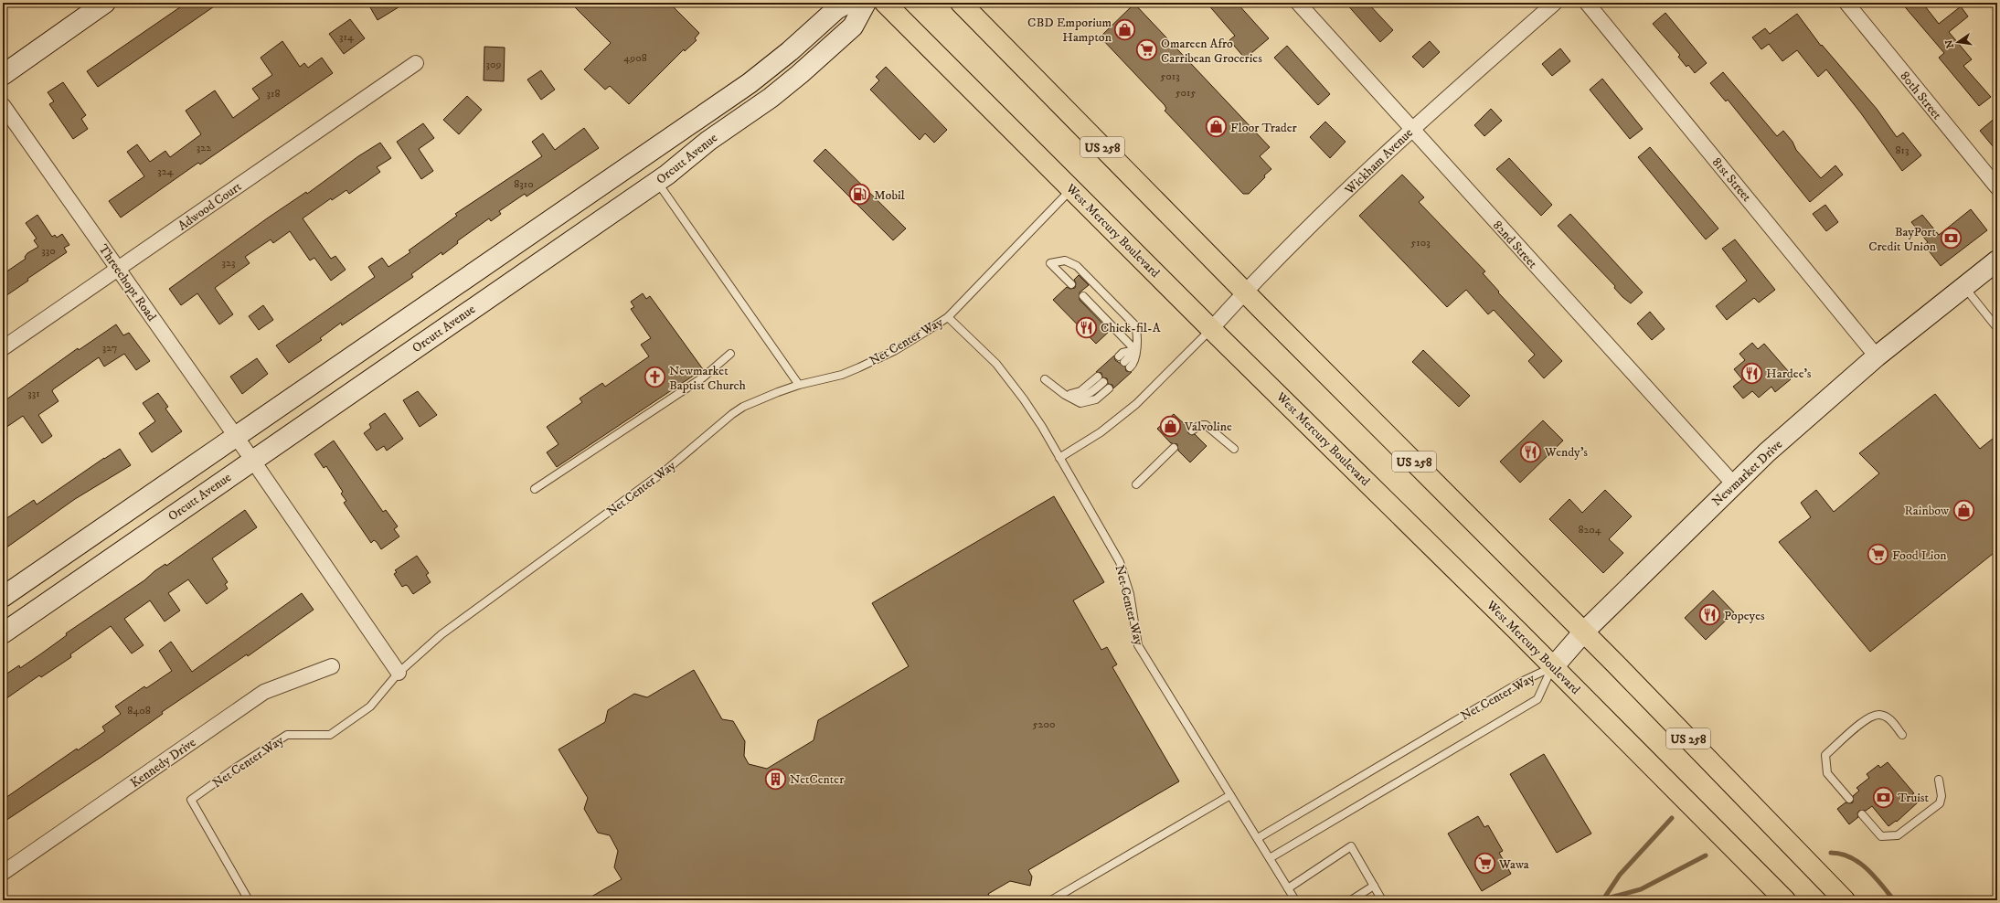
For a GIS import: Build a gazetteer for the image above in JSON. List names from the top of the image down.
{
  "streets": {
    "highway": ["US 258", "West Mercury Boulevard"],
    "main road": ["Orcutt Avenue", "Newmarket Drive"],
    "street": [
      "80th Street",
      "Wickham Avenue",
      "81st Street",
      "Adwood Court",
      "82nd Street",
      "Threechopt Road",
      "Kennedy Drive"
    ],
    "lane": ["Net Center Way"]
  },
  "crossings": [
    ["US 258", "Wickham Avenue"],
    ["US 258", "Newmarket Drive"],
    ["Orcutt Avenue", "Threechopt Road"],
    ["Wickham Avenue", "West Mercury Boulevard"],
    ["Wickham Avenue", "82nd Street"],
    ["81st Street", "Newmarket Drive"],
    ["Adwood Court", "Threechopt Road"],
    ["West Mercury Boulevard", "Net Center Way"],
    ["West Mercury Boulevard", "Newmarket Drive"],
    ["82nd Street", "Newmarket Drive"],
    ["Net Center Way", "Newmarket Drive"]
  ],
  "places": {
    "shop": [
      "CBD Emporium Hampton",
      "Floor Trader",
      "Valvoline",
      "Rainbow"
    ],
    "supermarket": ["Omareen Afro Carribean Groceries", "Food Lion", "Wawa"],
    "fuel station": ["Mobil"],
    "bank": ["BayPort Credit Union", "Truist"],
    "restaurant": [
      "Chick-fil-A",
      "Hardee's",
      "Wendy's",
      "Popeyes"
    ],
    "church": ["Newmarket Baptist Church"],
    "building": ["NetCenter"]
  },
  "house_numbers": [
    "314",
    "4908",
    "309",
    "5013",
    "5015",
    "318",
    "322",
    "813",
    "324",
    "8310",
    "5103",
    "330",
    "323",
    "327",
    "331",
    "8204",
    "8408",
    "5200"
  ],
  "north": "left"
}
